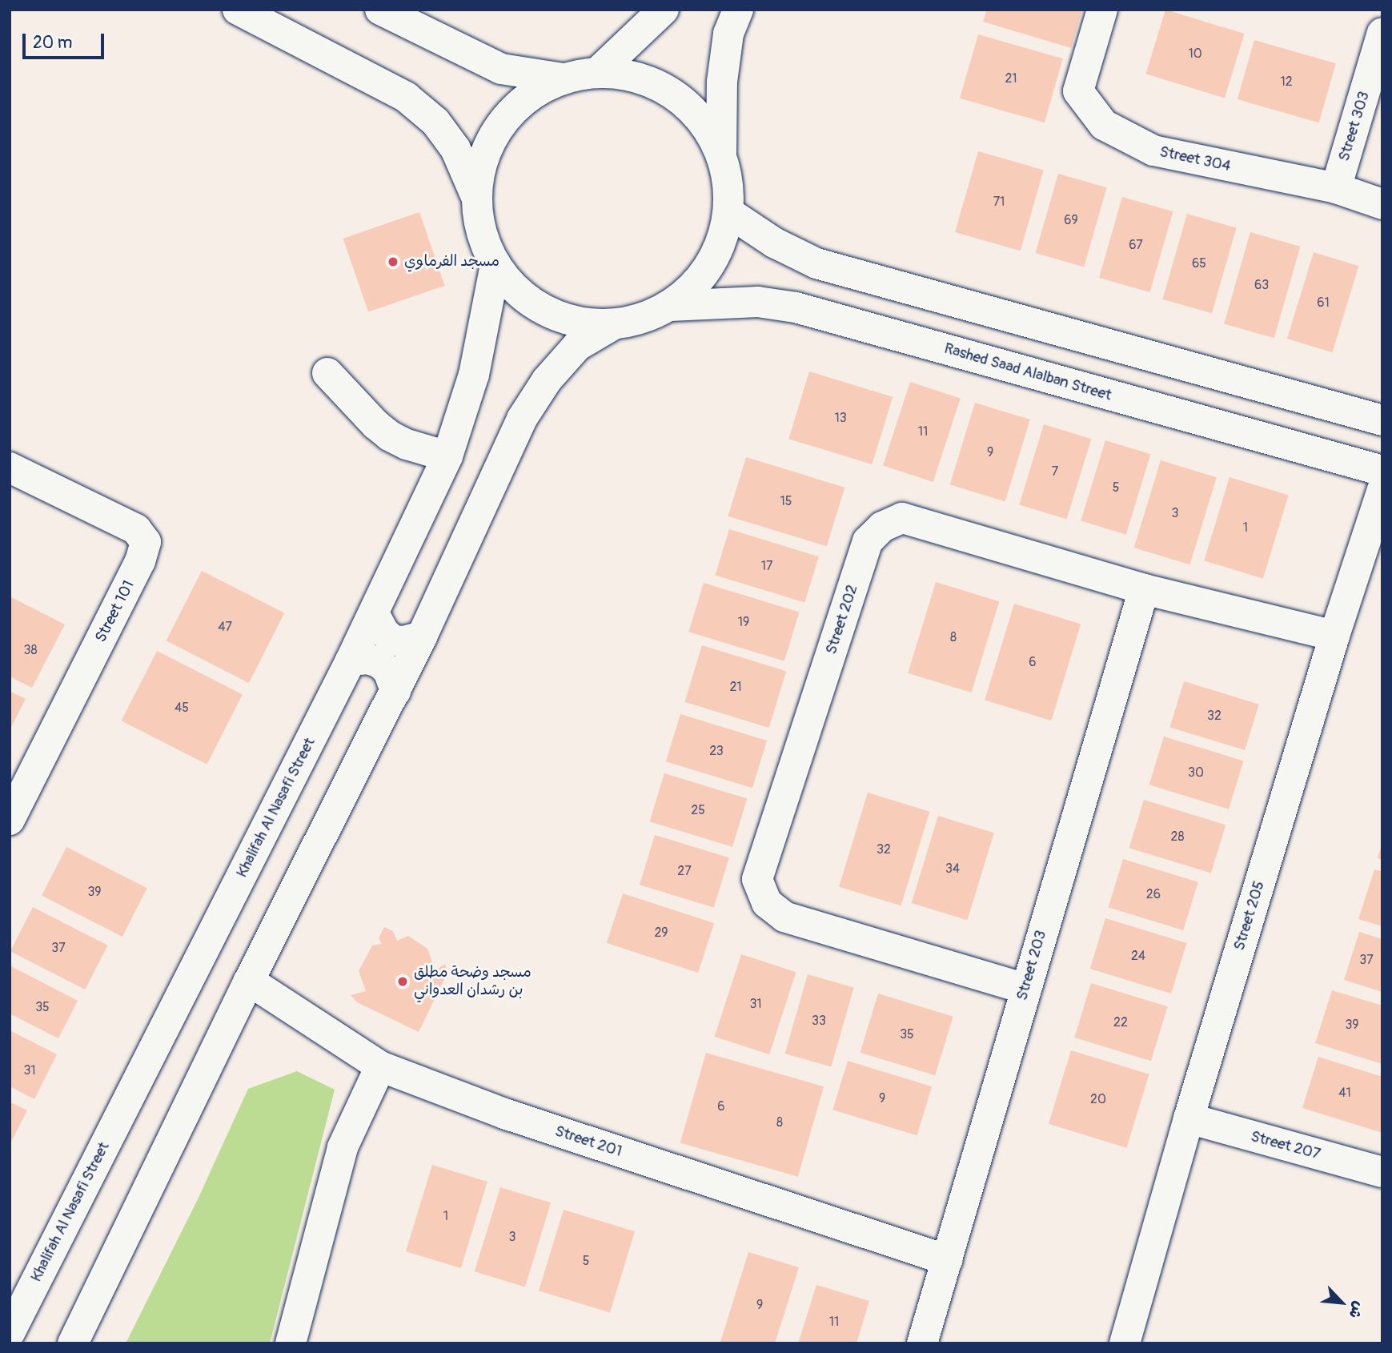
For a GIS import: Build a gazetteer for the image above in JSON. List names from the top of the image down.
{
  "streets": {
    "street": [
      "Street 303",
      "Street 304",
      "Rashed Saad Alalban Street",
      "Street 101",
      "Street 202",
      "Khalifah Al Nasafi Street",
      "Street 205",
      "Street 203",
      "Street 201",
      "Street 207"
    ]
  },
  "crossings": [
    ["Street 303", "Street 304"],
    ["Street 202", "Street 205"],
    ["Street 202", "Street 203"],
    ["Street 205", "Street 207"],
    ["Street 203", "Street 201"]
  ],
  "places": ["مسجد الفرماوي", "مسجد وضحة مطلق بن رشدان العدواني"],
  "house_numbers": [
    "10",
    "21",
    "12",
    "71",
    "69",
    "67",
    "65",
    "63",
    "61",
    "13",
    "11",
    "9",
    "7",
    "5",
    "15",
    "3",
    "1",
    "17",
    "19",
    "47",
    "8",
    "38",
    "6",
    "21",
    "45",
    "32",
    "23",
    "30",
    "25",
    "28",
    "32",
    "34",
    "27",
    "39",
    "26",
    "29",
    "37",
    "24",
    "37",
    "31",
    "35",
    "33",
    "22",
    "39",
    "35",
    "31",
    "41",
    "9",
    "20",
    "6",
    "8",
    "1",
    "3",
    "5",
    "9",
    "11"
  ],
  "scale_bar": "20 m",
  "north": "bottom right"
}
